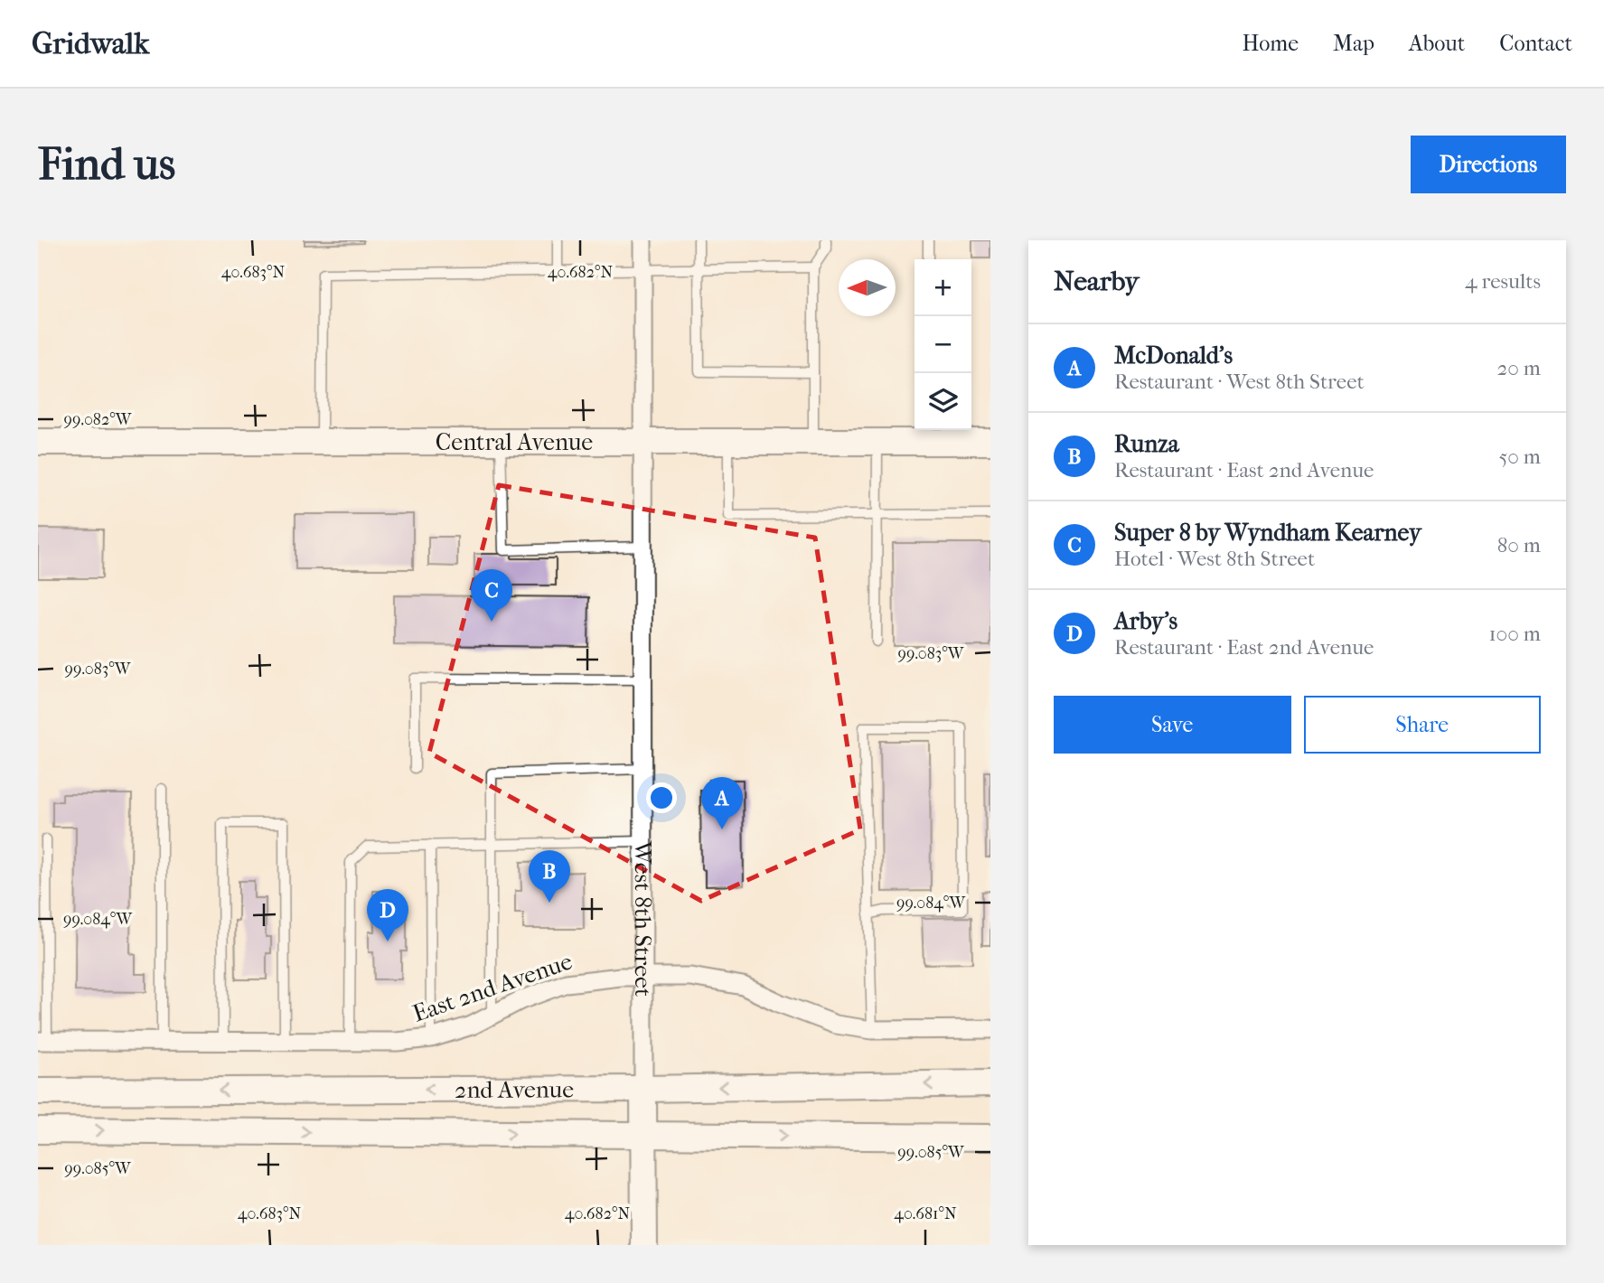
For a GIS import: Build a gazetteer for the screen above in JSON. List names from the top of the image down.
{
  "streets": {
    "main road": ["Central Avenue", "West 8th Street", "2nd Avenue"],
    "street": ["East 2nd Avenue"]
  },
  "crossings": [
    ["Central Avenue", "West 8th Street"],
    ["West 8th Street", "East 2nd Avenue"],
    ["West 8th Street", "2nd Avenue"]
  ],
  "north": "left",
  "page": {
    "header": "Gridwalk",
    "nav": [
      "Home",
      "Map",
      "About",
      "Contact"
    ],
    "buttons": [
      "Directions",
      ["Save", "Share"]
    ],
    "title": "Find us",
    "heading": ["Nearby", "4 results"],
    "map_buttons": ["+", "−"],
    "list": [
      {
        "mark": "A",
        "name": "McDonald's",
        "note": "Restaurant · West 8th Street",
        "value": "20 m"
      },
      {
        "mark": "B",
        "name": "Runza",
        "note": "Restaurant · East 2nd Avenue",
        "value": "50 m"
      },
      {
        "mark": "C",
        "name": "Super 8 by Wyndham Kearney",
        "note": "Hotel · West 8th Street",
        "value": "80 m"
      },
      {
        "mark": "D",
        "name": "Arby's",
        "note": "Restaurant · East 2nd Avenue",
        "value": "100 m"
      }
    ],
    "pins": [
      "C",
      "A",
      "B",
      "D"
    ]
  },
  "coordinates": [
    "40.683°N",
    "40.682°N",
    "99.082°W",
    "99.083°W",
    "99.084°W",
    "99.085°W",
    "40.681°N"
  ]
}
